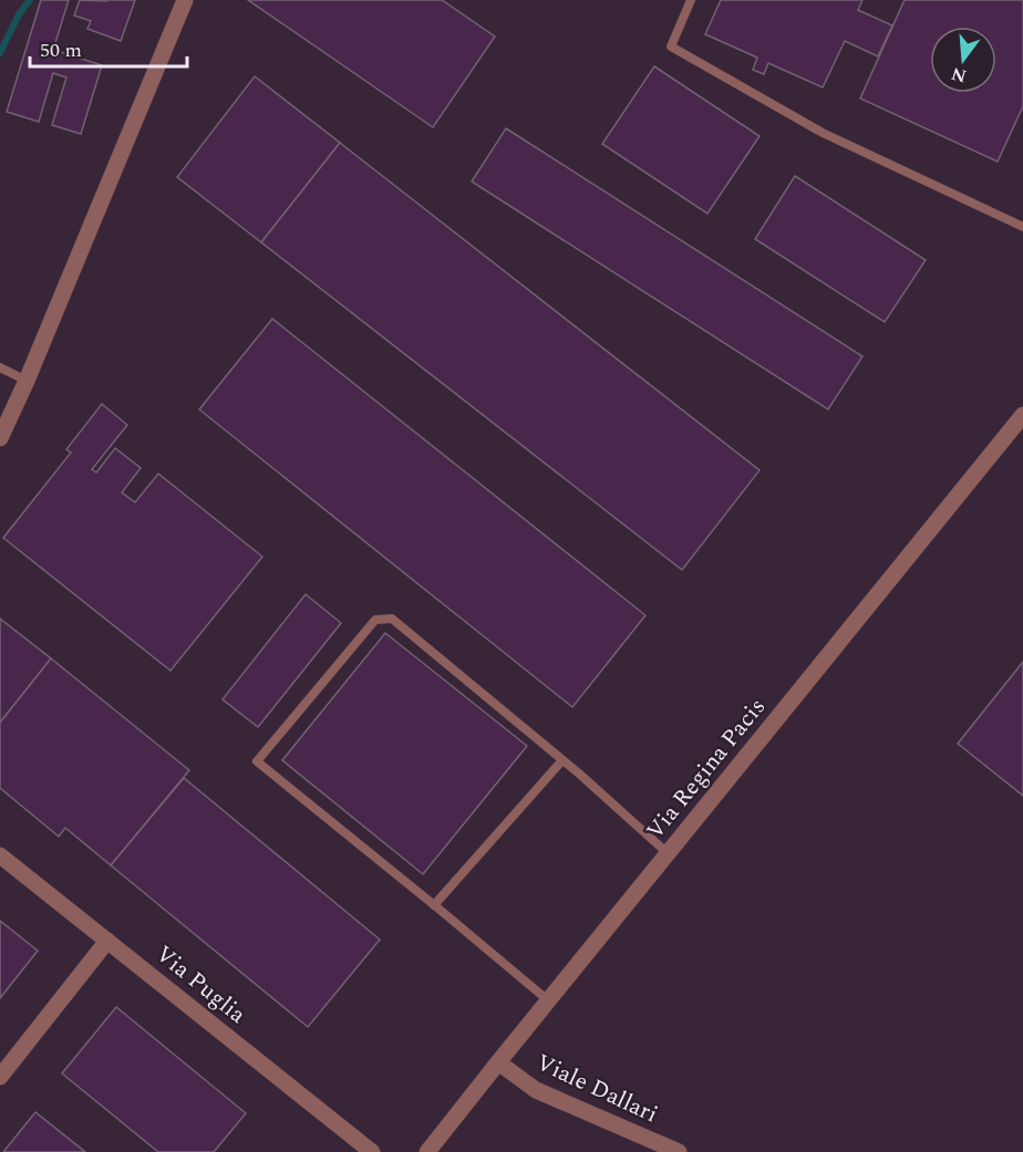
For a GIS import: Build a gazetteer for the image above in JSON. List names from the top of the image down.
{
  "streets": {
    "street": ["Via Regina Pacis", "Via Puglia", "Viale Dallari"]
  },
  "crossings": [
    ["Via Regina Pacis", "Viale Dallari"]
  ],
  "scale_bar": "50 m",
  "north": "bottom"
}
